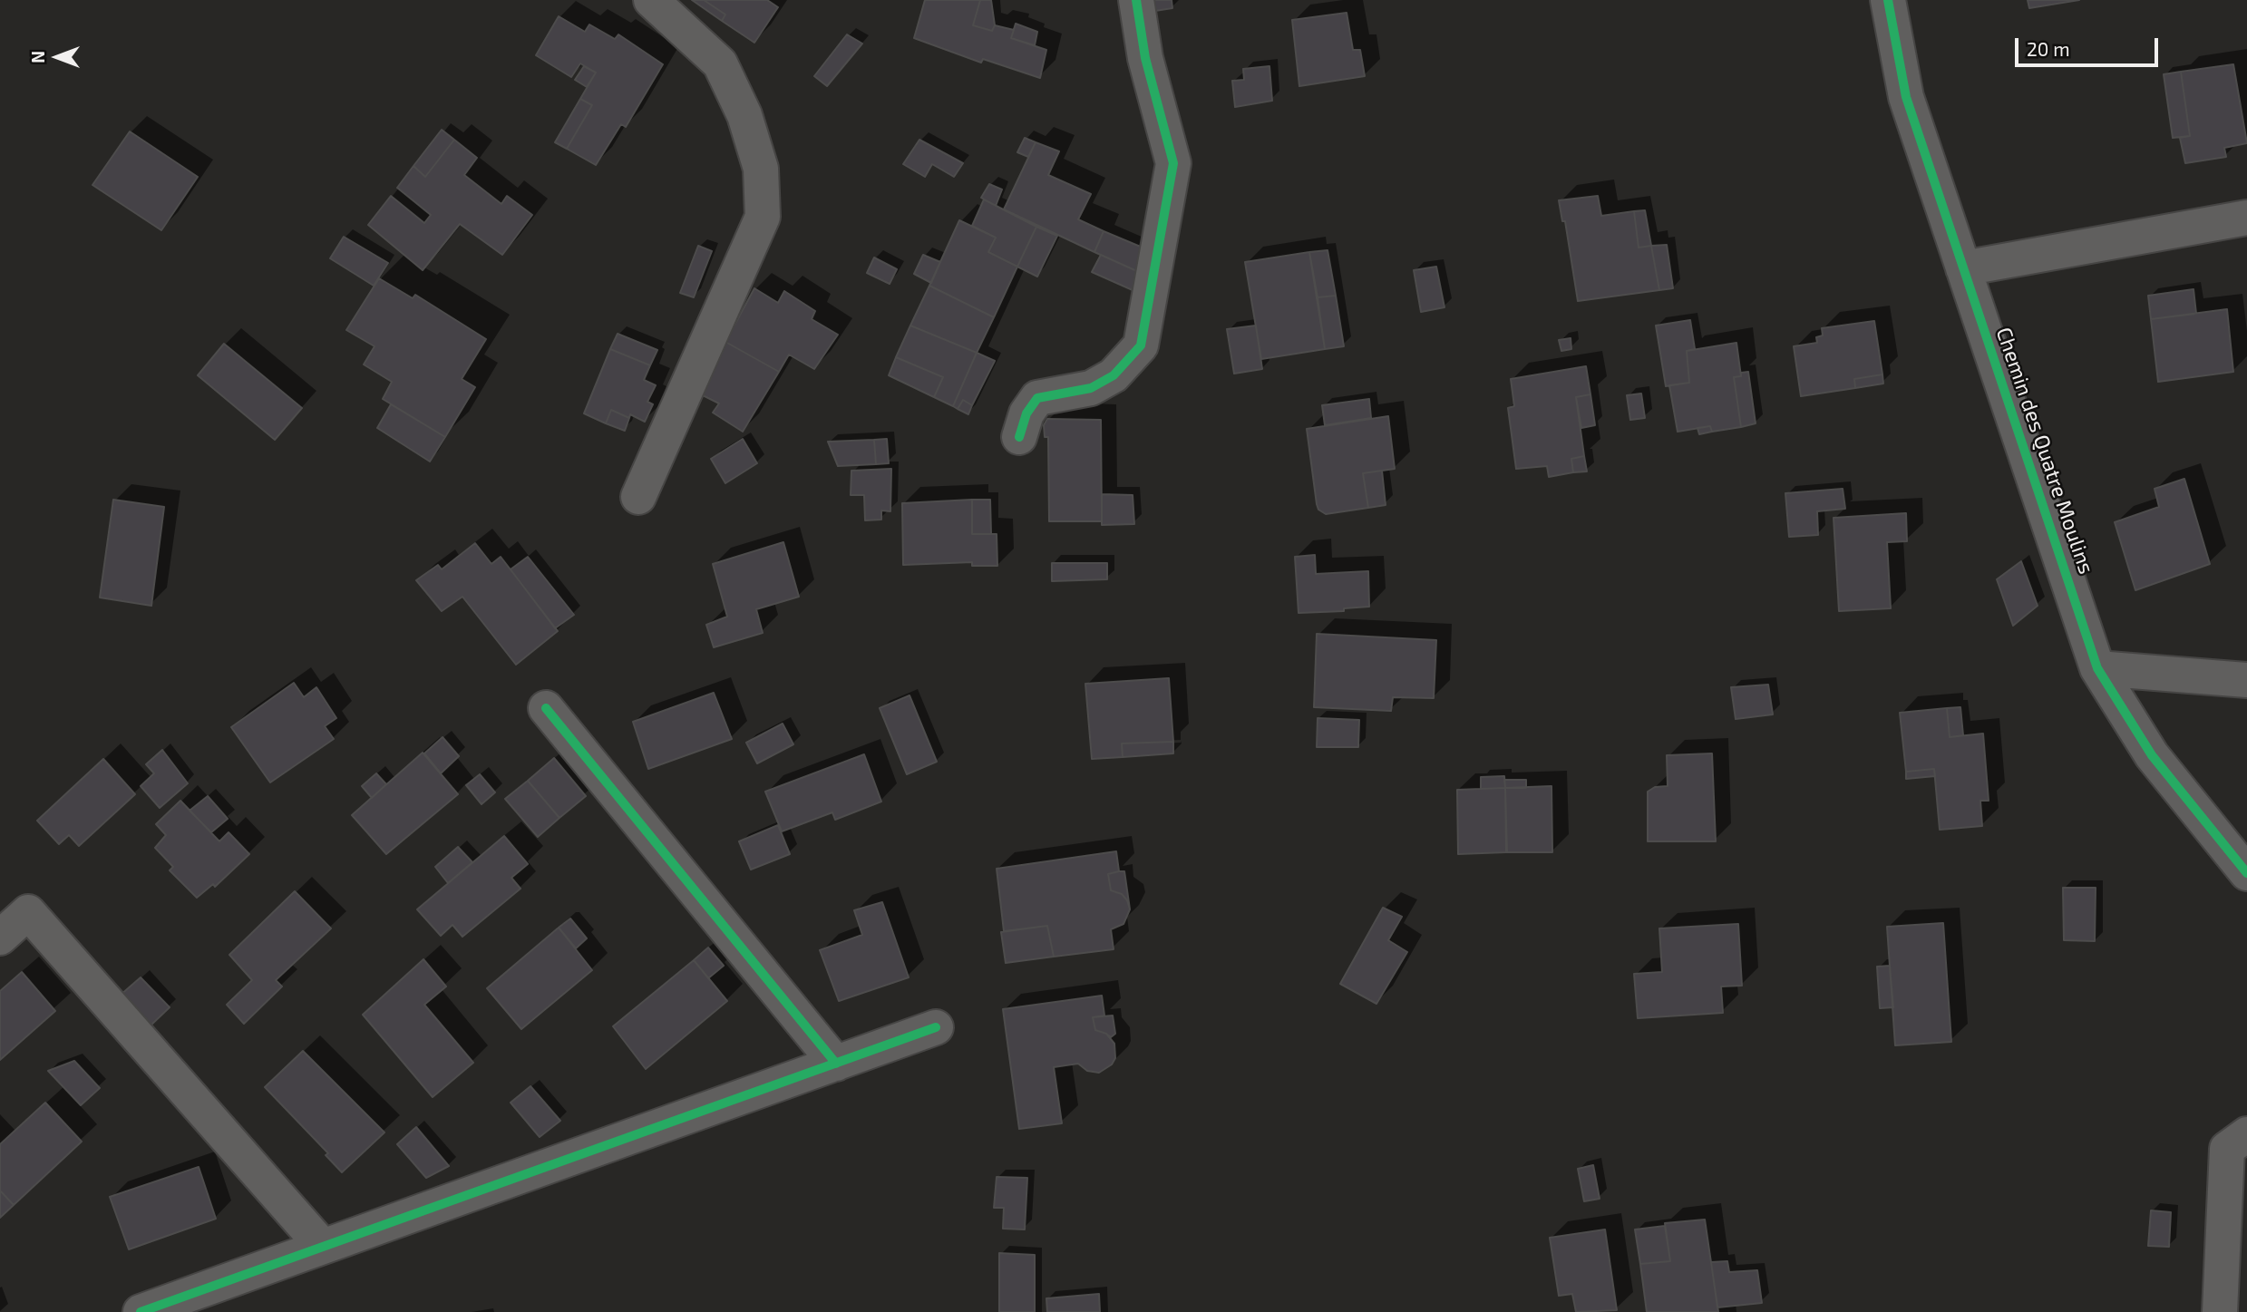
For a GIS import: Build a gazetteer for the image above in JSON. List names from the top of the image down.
{
  "streets": {
    "street": ["Chemin des Quatre Moulins"]
  },
  "scale_bar": "20 m",
  "north": "left"
}
